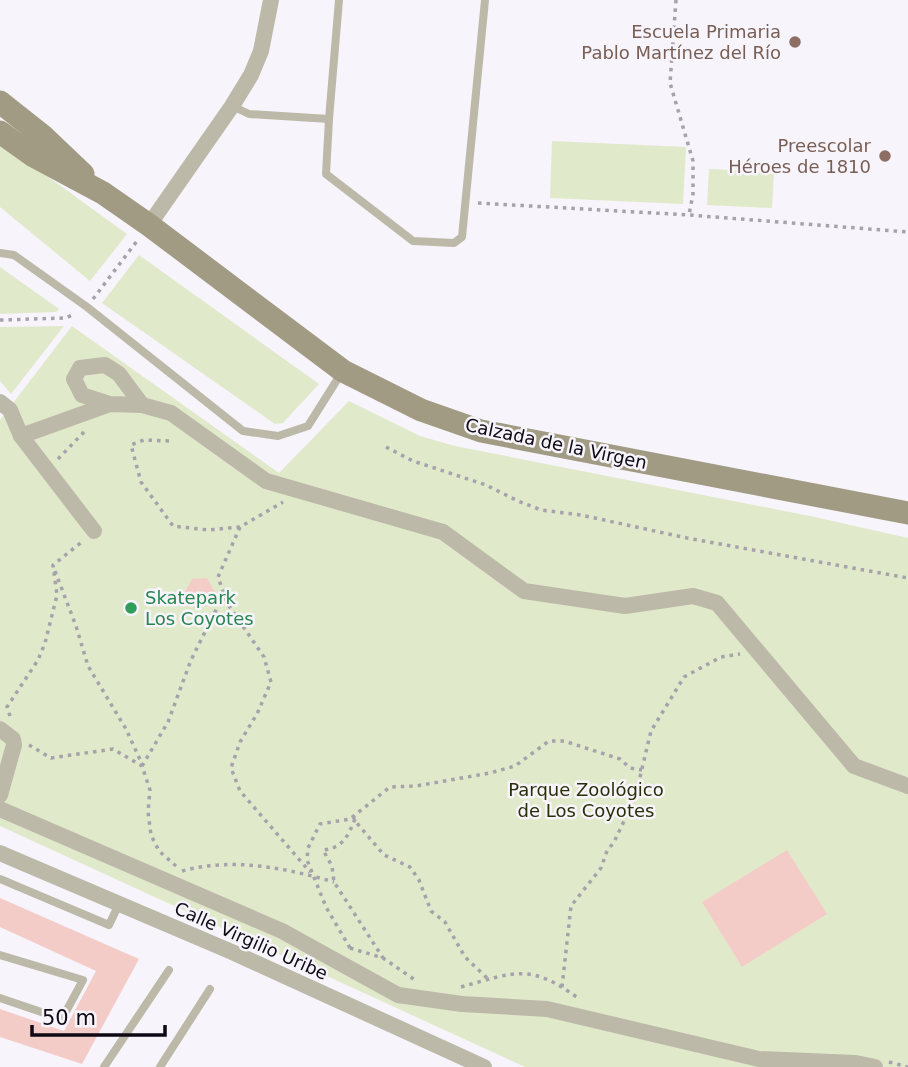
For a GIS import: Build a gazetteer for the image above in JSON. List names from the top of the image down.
{
  "streets": {
    "main road": ["Calzada de la Virgen"],
    "street": ["Calle Virgilio Uribe"]
  },
  "parks": ["Parque Zoológico de Los Coyotes"],
  "places": ["Escuela Primaria Pablo Martínez del Río", "Preescolar Héroes de 1810", "Skatepark Los Coyotes"],
  "scale_bar": "50 m"
}
